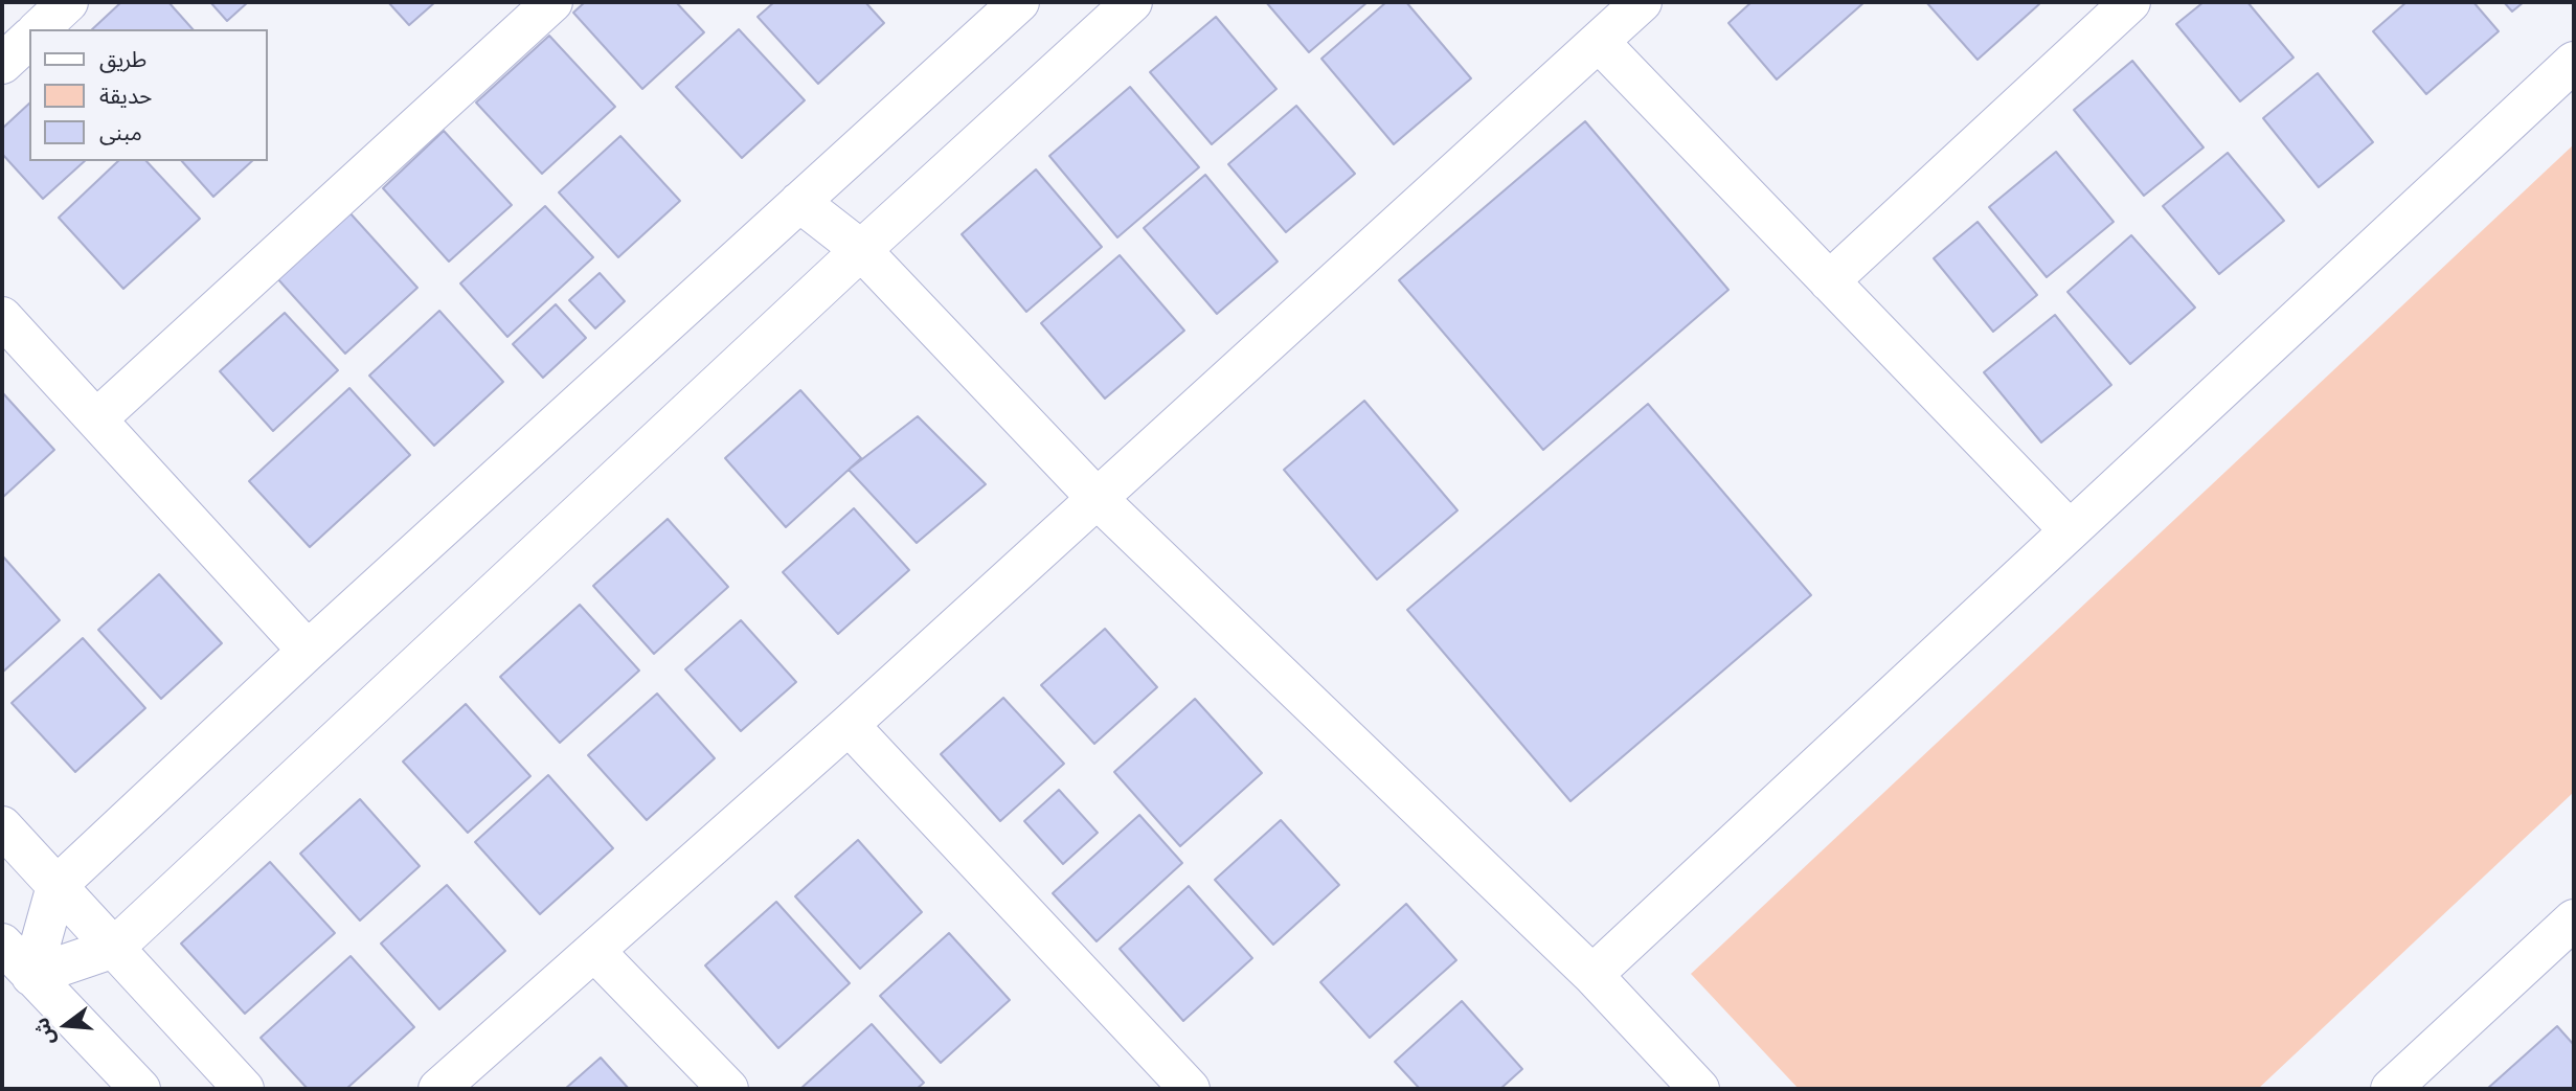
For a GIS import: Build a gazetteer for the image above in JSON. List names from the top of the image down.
{
  "legend": ["طريق", "حديقة", "مبنى"],
  "north": "left"
}
